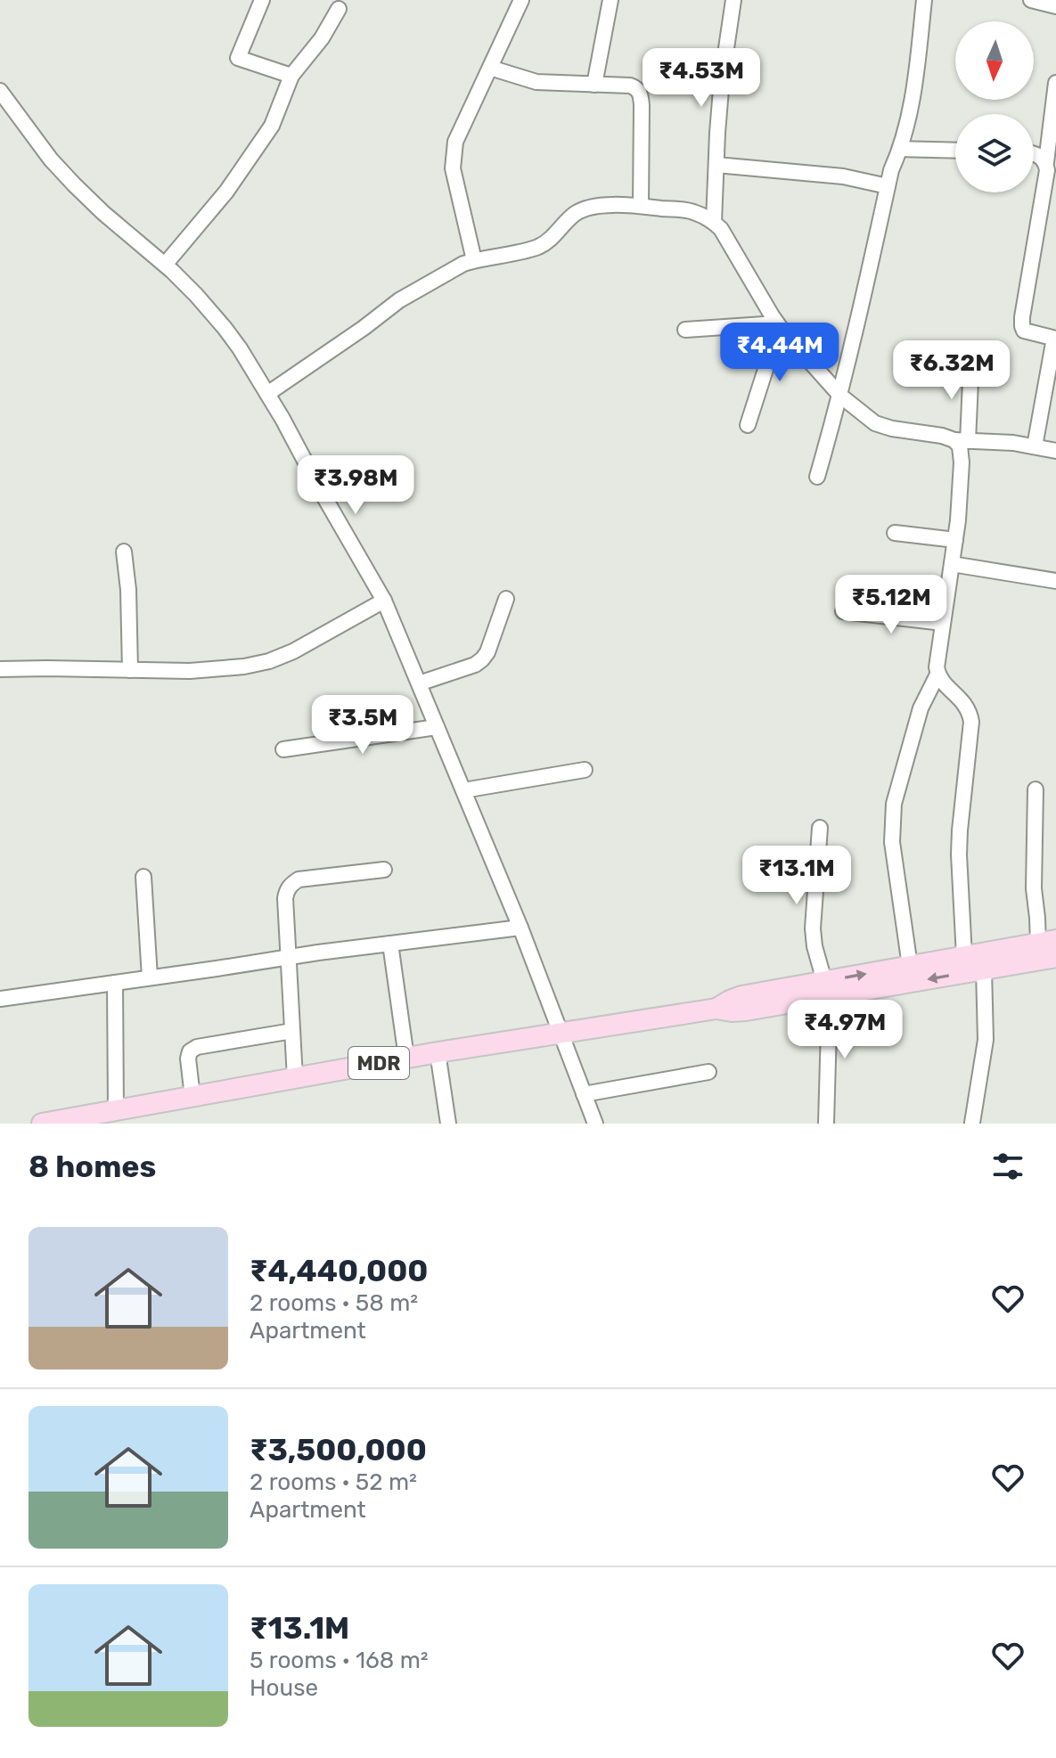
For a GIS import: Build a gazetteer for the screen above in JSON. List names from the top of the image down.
{
  "streets": {
    "main road": ["MDR"]
  },
  "north": "bottom",
  "page": {
    "price": [
      "₹4.53M",
      "₹4.44M",
      "₹6.32M",
      "₹3.98M",
      "₹5.12M",
      "₹3.5M",
      "₹13.1M",
      "₹4.97M"
    ],
    "heading": "8 homes",
    "list": [
      {
        "name": "₹4,440,000",
        "note": "2 rooms · 58 m² · Apartment"
      },
      {
        "name": "₹3,500,000",
        "note": "2 rooms · 52 m² · Apartment"
      },
      {
        "name": "₹13.1M",
        "note": "5 rooms · 168 m² · House"
      }
    ]
  }
}
